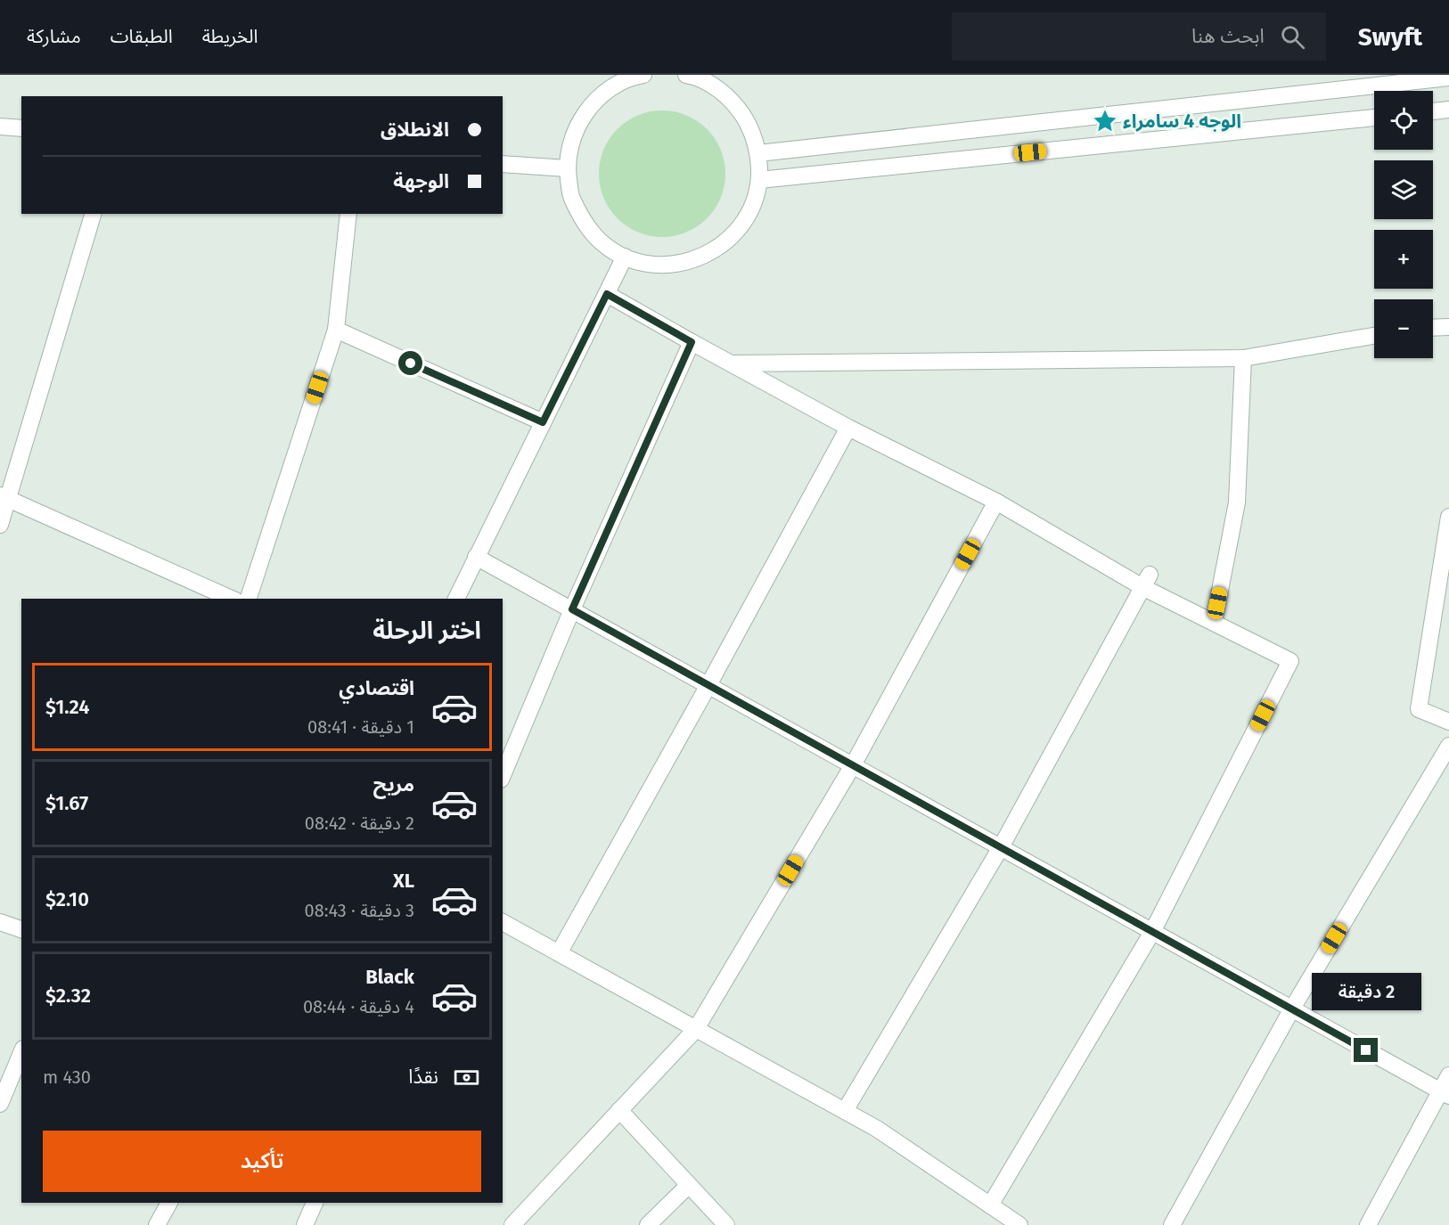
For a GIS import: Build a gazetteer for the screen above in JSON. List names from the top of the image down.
{
  "places": {
    "place": ["الوجه 4 سامراء"]
  },
  "page": {
    "header": "Swyft",
    "search": "ابحث هنا",
    "nav": ["الخريطة", "الطبقات", "مشاركة"],
    "map_buttons": ["+", "−"],
    "banner": ["الانطلاق", "الوجهة"],
    "heading": "اختر الرحلة",
    "list": [
      {
        "name": "اقتصادي",
        "note": "1 دقيقة · 08:41",
        "value": "$1.24"
      },
      {
        "name": "مريح",
        "note": "2 دقيقة · 08:42",
        "value": "$1.67"
      },
      {
        "name": "XL",
        "note": "3 دقيقة · 08:43",
        "value": "$2.10"
      },
      {
        "name": "Black",
        "note": "4 دقيقة · 08:44",
        "value": "$2.32"
      }
    ],
    "bubble": "2 دقيقة",
    "pay": ["نقدًا", "430 m"],
    "buttons": "تأكيد"
  }
}
